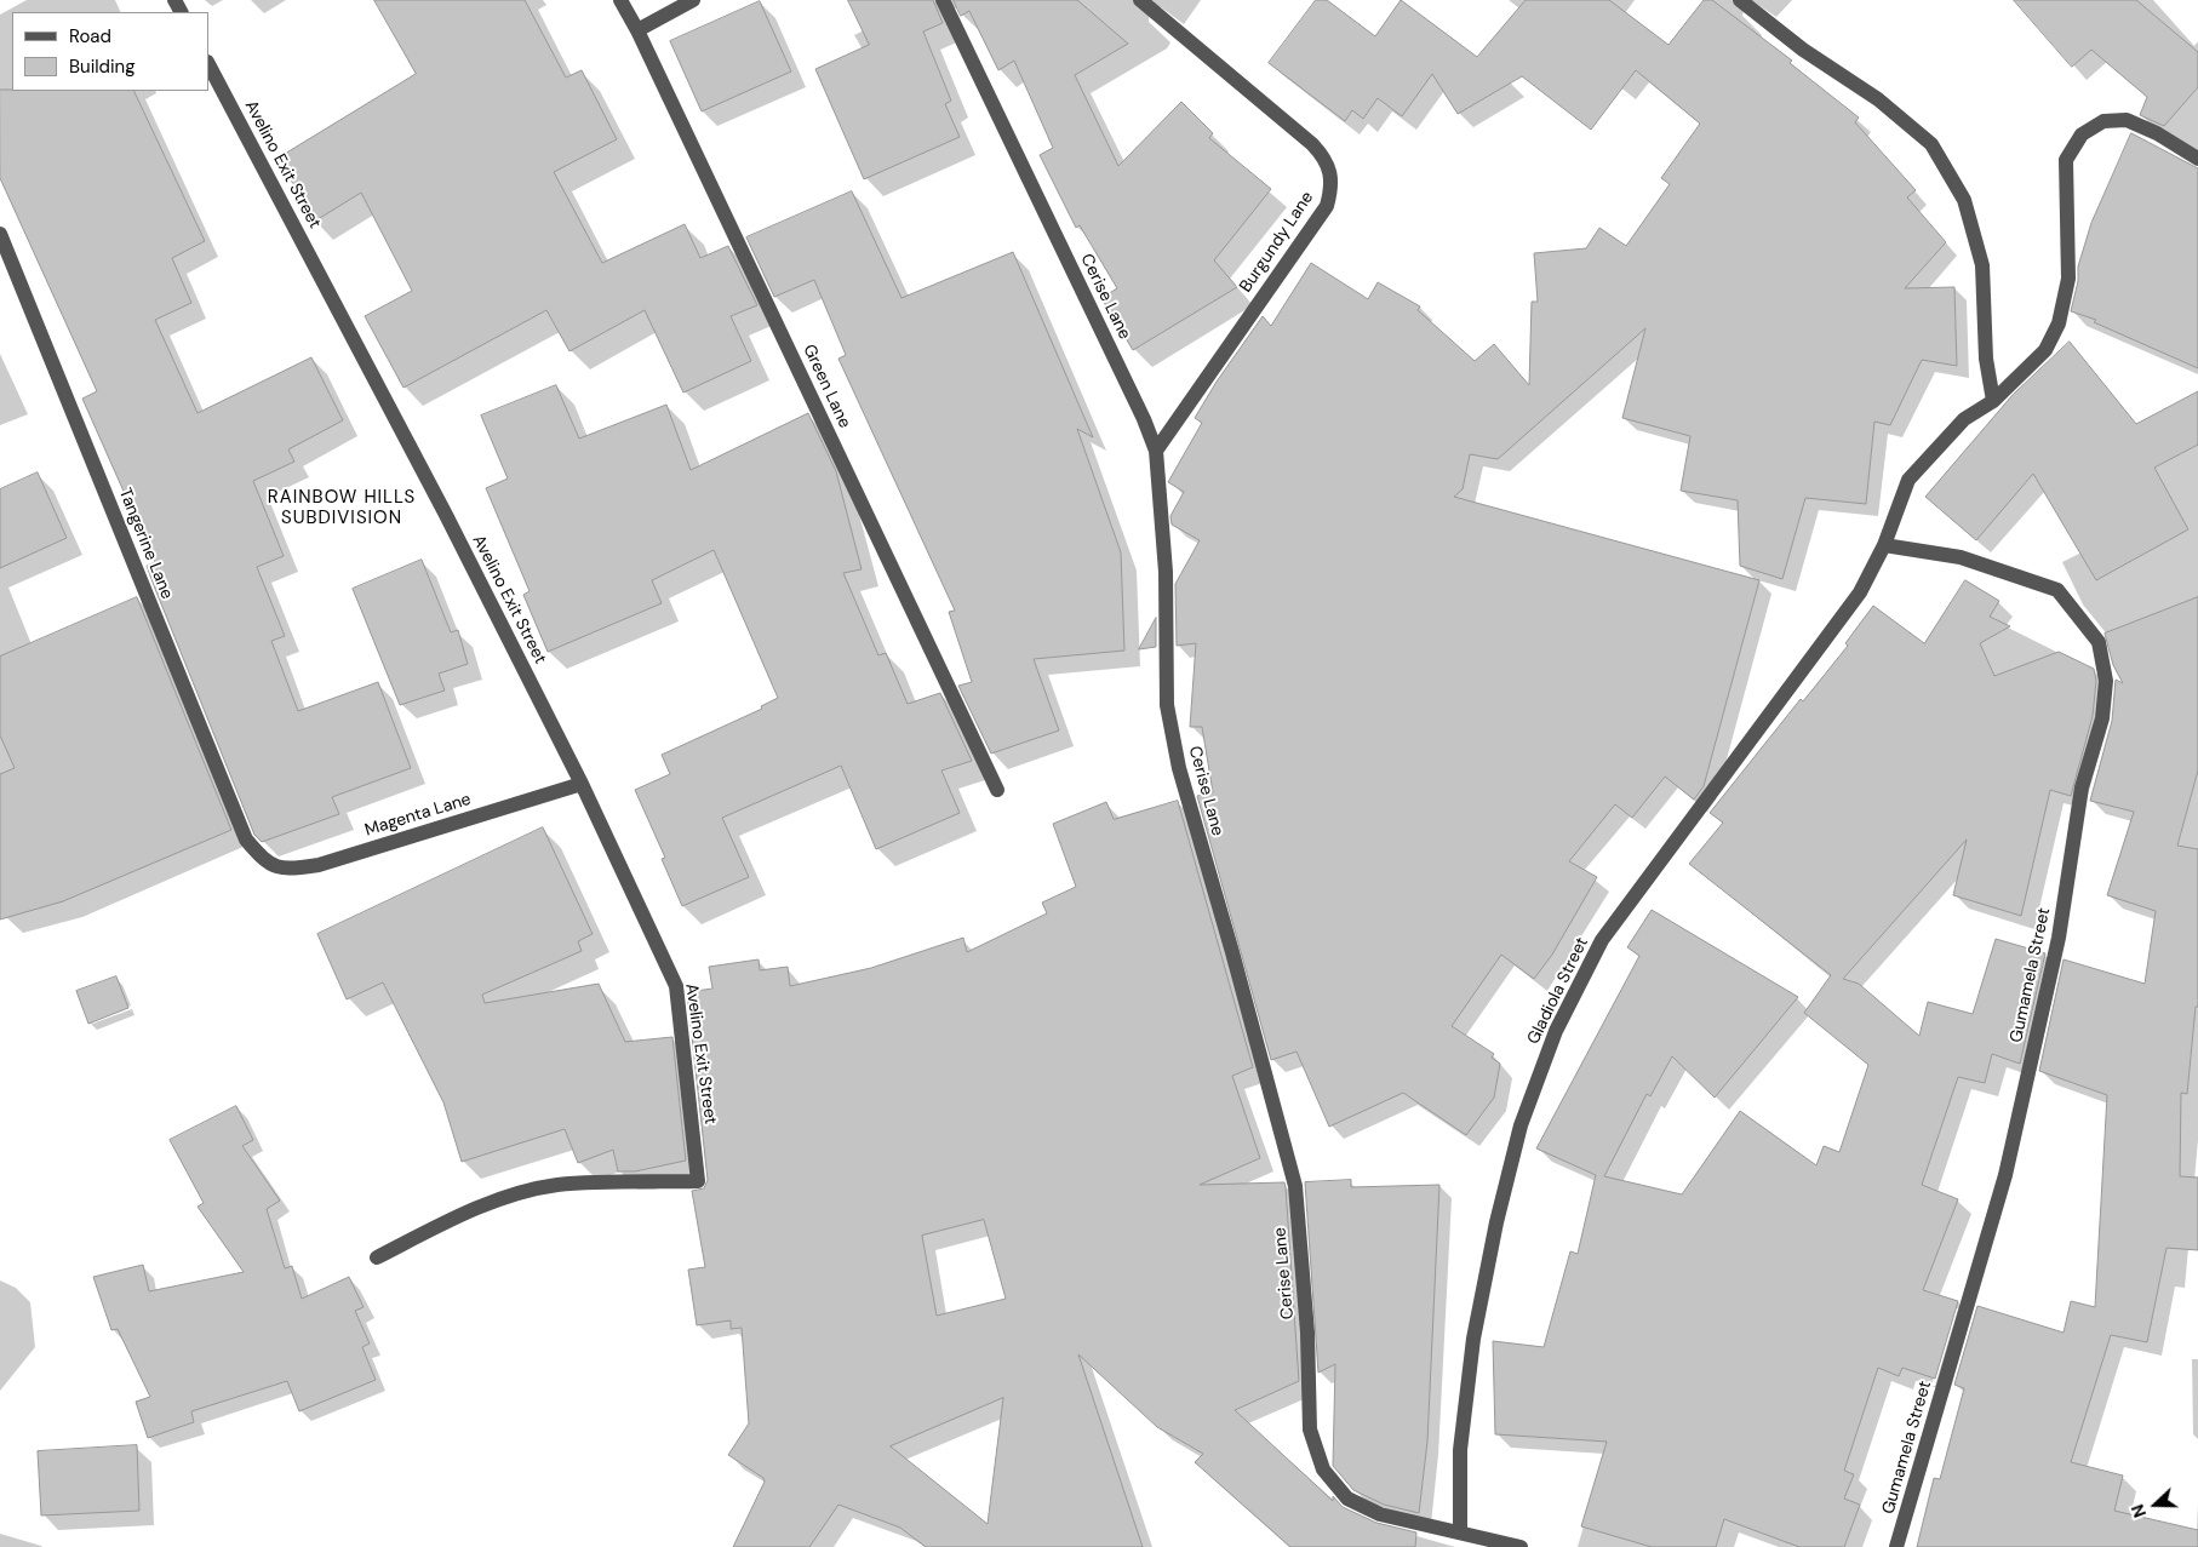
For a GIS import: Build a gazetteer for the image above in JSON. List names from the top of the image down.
{
  "streets": {
    "street": [
      "Avelino Exit Street",
      "Burgundy Lane",
      "Cerise Lane",
      "Green Lane",
      "Tangerine Lane",
      "Magenta Lane",
      "Gumamela Street",
      "Gladiola Street"
    ]
  },
  "crossings": [
    ["Avelino Exit Street", "Magenta Lane"],
    ["Burgundy Lane", "Cerise Lane"],
    ["Cerise Lane", "Gladiola Street"],
    ["Tangerine Lane", "Magenta Lane"],
    ["Gumamela Street", "Gladiola Street"]
  ],
  "districts": ["RAINBOW HILLS SUBDIVISION"],
  "legend": ["Road", "Building"],
  "north": "left"
}
